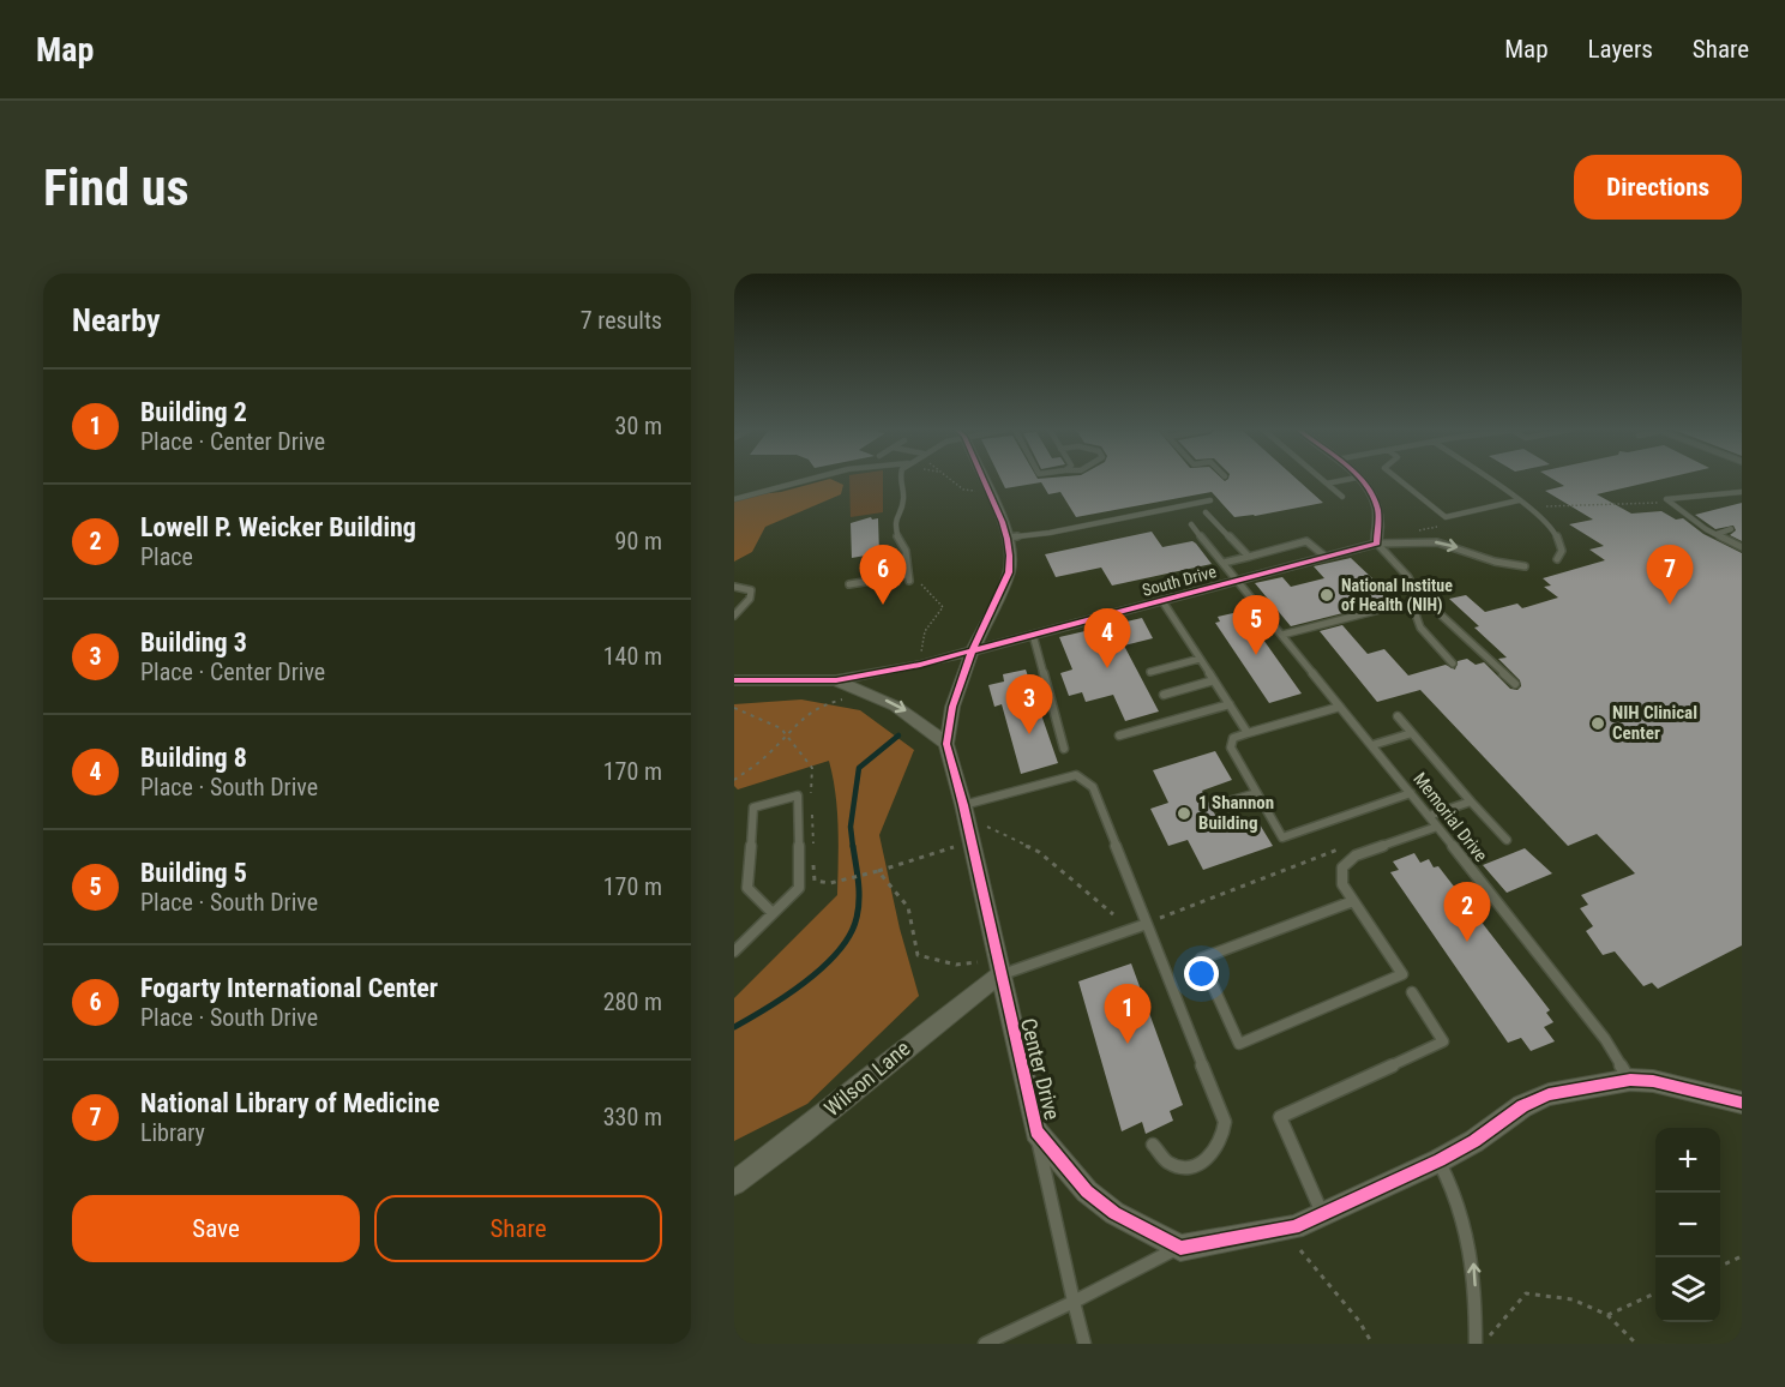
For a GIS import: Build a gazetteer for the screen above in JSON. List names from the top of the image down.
{
  "streets": {
    "street": ["South Drive", "Center Drive", "Wilson Lane"],
    "lane": ["Memorial Drive"]
  },
  "crossings": [
    ["South Drive", "Memorial Drive"],
    ["South Drive", "Center Drive"],
    ["Center Drive", "Wilson Lane"]
  ],
  "places": ["National Institue of Health (NIH)", "NIH Clinical Center", "1 Shannon Building"],
  "page": {
    "header": "Map",
    "nav": ["Map", "Layers", "Share"],
    "buttons": [
      "Directions",
      ["Save", "Share"]
    ],
    "title": "Find us",
    "heading": ["Nearby", "7 results"],
    "list": [
      {
        "mark": "1",
        "name": "Building 2",
        "note": "Place · Center Drive",
        "value": "30 m"
      },
      {
        "mark": "2",
        "name": "Lowell P. Weicker Building",
        "note": "Place",
        "value": "90 m"
      },
      {
        "mark": "3",
        "name": "Building 3",
        "note": "Place · Center Drive",
        "value": "140 m"
      },
      {
        "mark": "4",
        "name": "Building 8",
        "note": "Place · South Drive",
        "value": "170 m"
      },
      {
        "mark": "5",
        "name": "Building 5",
        "note": "Place · South Drive",
        "value": "170 m"
      },
      {
        "mark": "6",
        "name": "Fogarty International Center",
        "note": "Place · South Drive",
        "value": "280 m"
      },
      {
        "mark": "7",
        "name": "National Library of Medicine",
        "note": "Library",
        "value": "330 m"
      }
    ],
    "pins": [
      "6",
      "7",
      "5",
      "4",
      "3",
      "2",
      "1"
    ],
    "map_buttons": ["+", "−"]
  }
}
